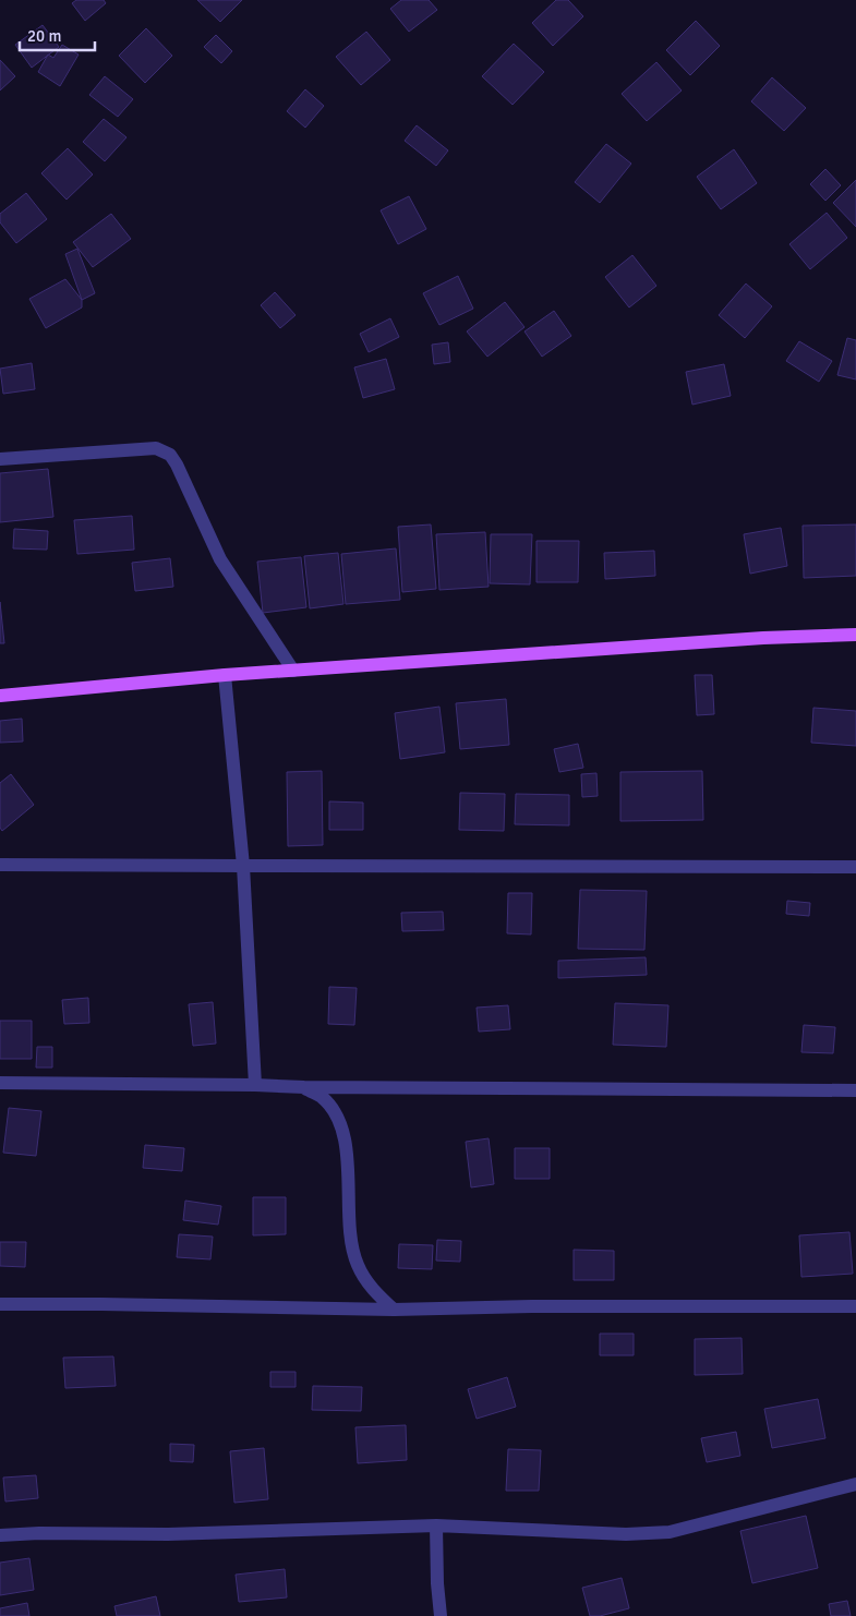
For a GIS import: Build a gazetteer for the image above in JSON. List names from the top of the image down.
{
  "scale_bar": "20 m"
}
